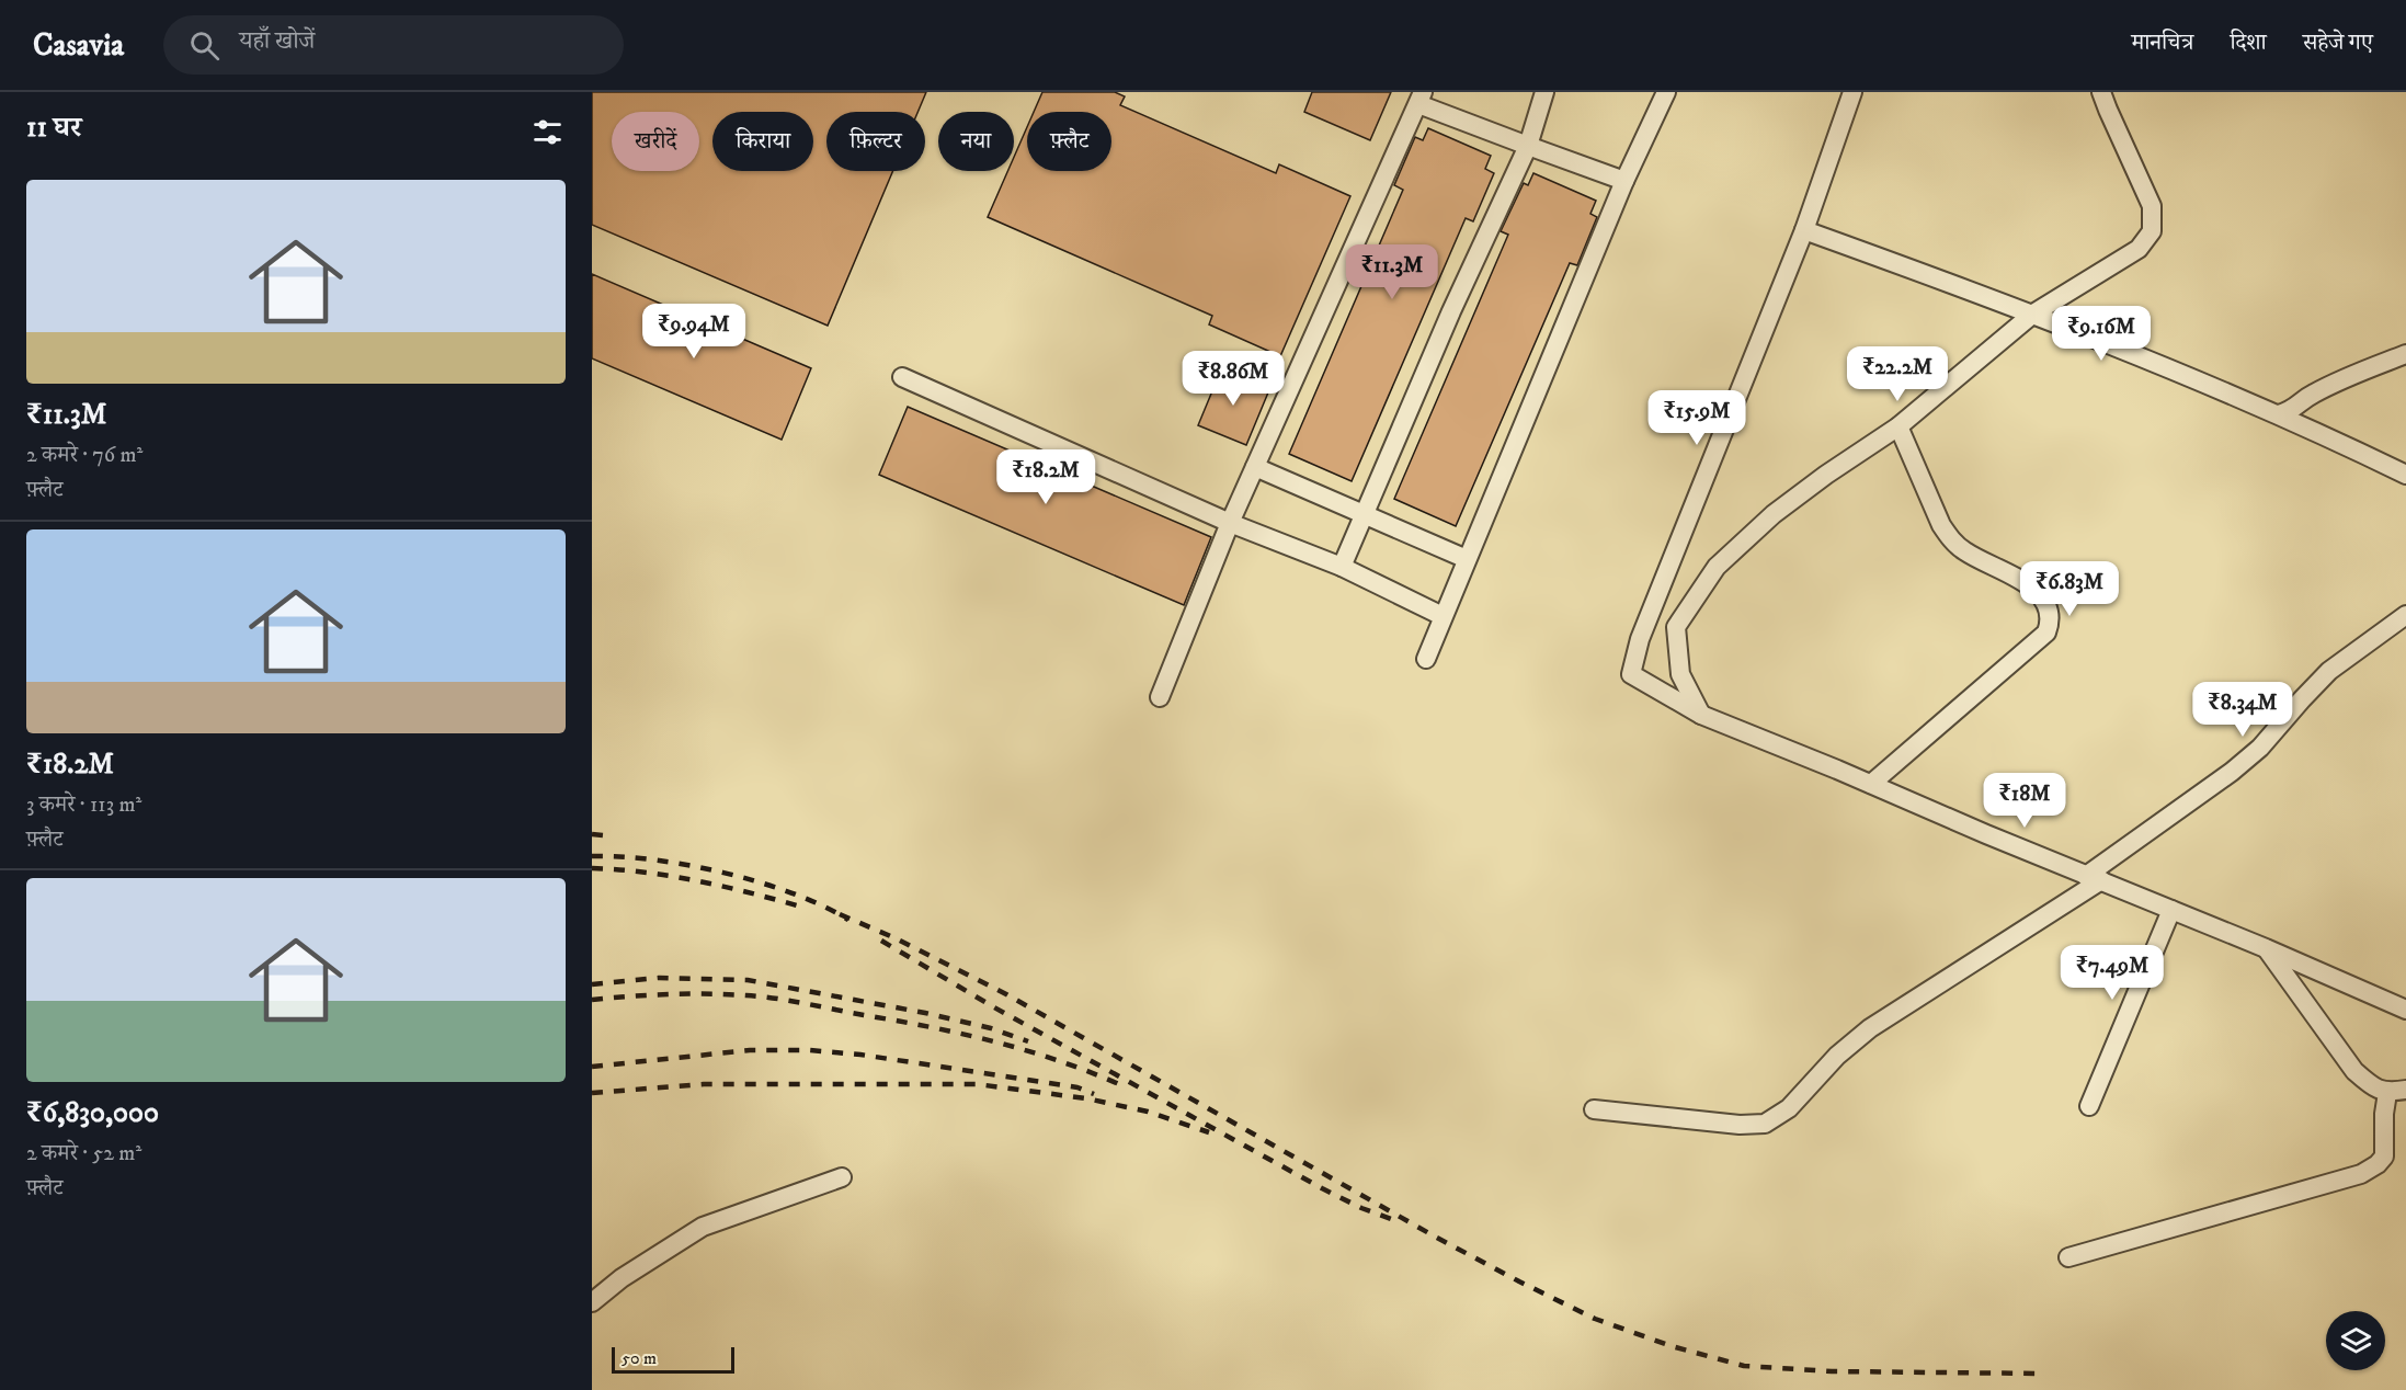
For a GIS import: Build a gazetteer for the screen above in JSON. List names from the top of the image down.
{
  "scale_bar": "50 m",
  "page": {
    "header": "Casavia",
    "search": "यहाँ खोजें",
    "nav": ["मानचित्र", "दिशा", "सहेजे गए"],
    "heading": "11 घर",
    "chip": [
      "खरीदें",
      "किराया",
      "फ़िल्टर",
      "नया",
      "फ़्लैट"
    ],
    "list": [
      {
        "name": "₹11.3M",
        "note": "2 कमरे · 76 m² · फ़्लैट"
      },
      {
        "name": "₹18.2M",
        "note": "3 कमरे · 113 m² · फ़्लैट"
      },
      {
        "name": "₹6,830,000",
        "note": "2 कमरे · 52 m² · फ़्लैट"
      }
    ],
    "price": [
      "₹11.3M",
      "₹9.94M",
      "₹9.16M",
      "₹22.2M",
      "₹8.86M",
      "₹15.9M",
      "₹18.2M",
      "₹6.83M",
      "₹8.34M",
      "₹18M",
      "₹7.49M"
    ],
    "scale": "50 m"
  }
}
